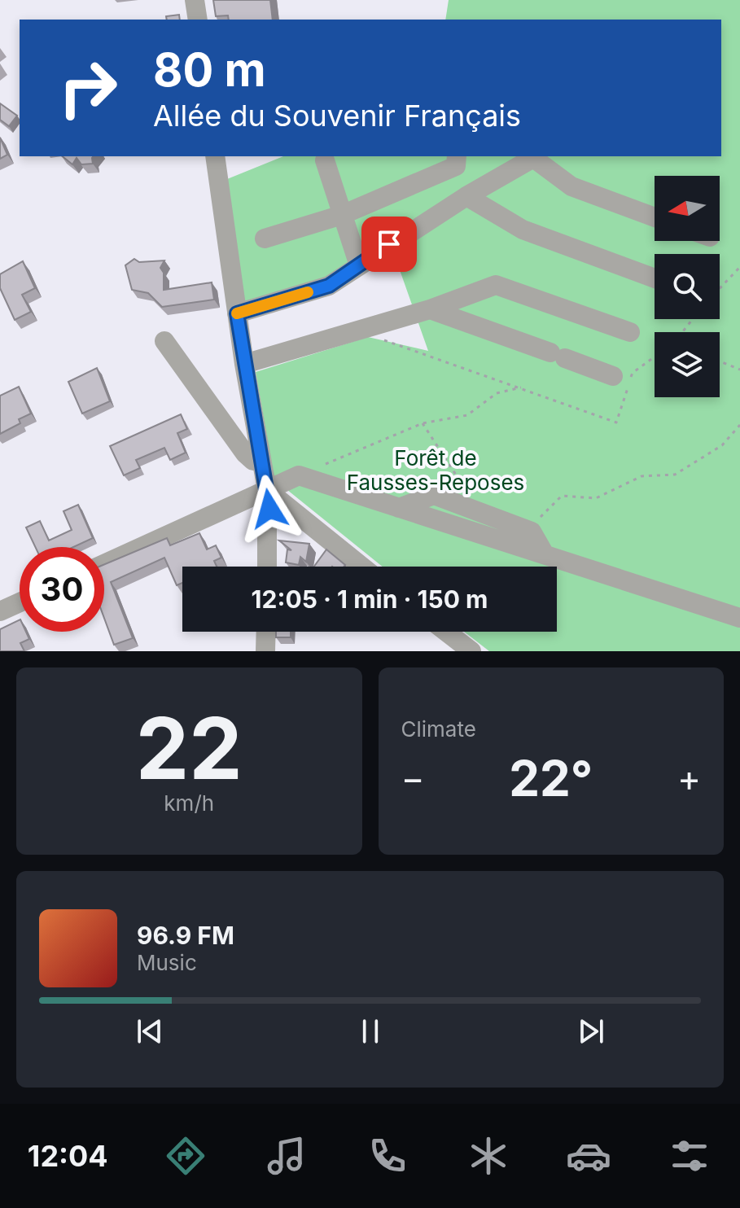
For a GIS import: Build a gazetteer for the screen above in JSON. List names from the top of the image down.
{
  "parks": ["Forêt de Fausses-Reposes"],
  "north": "left",
  "page": {
    "turn": ["80 m", "Allée du Souvenir Français"],
    "limit": "30",
    "trip": "12:05 · 1 min · 150 m",
    "tile": [
      ["22", "km/h"],
      "Climate"
    ],
    "heat": ["−", "22°", "+"],
    "song": ["96.9 FM", "Music"],
    "tabs": "12:04"
  }
}
